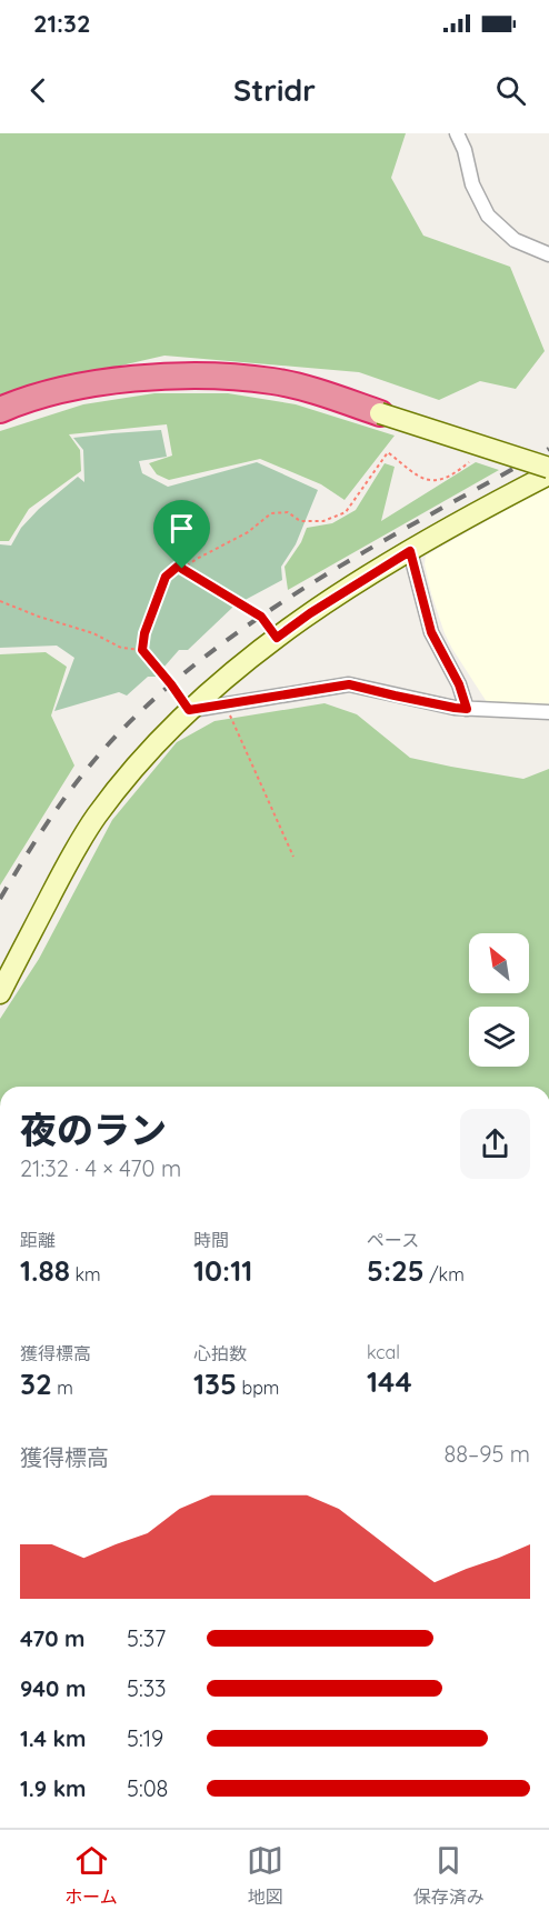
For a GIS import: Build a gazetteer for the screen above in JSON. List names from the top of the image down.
{
  "north": "top left",
  "page": {
    "status": "21:32",
    "header": "Stridr",
    "heading": ["夜のラン", "21:32 · 4 × 470 m"],
    "stats": [
      ["距離", "1.88 km"],
      ["時間", "10:11"],
      ["ペース", "5:25 /km"],
      ["獲得標高", "32 m"],
      ["心拍数", "135 bpm"],
      ["kcal", "144"]
    ],
    "chart": ["獲得標高", "88–95 m"],
    "list": [
      {
        "name": "470 m",
        "note": "5:37"
      },
      {
        "name": "940 m",
        "note": "5:33"
      },
      {
        "name": "1.4 km",
        "note": "5:19"
      },
      {
        "name": "1.9 km",
        "note": "5:08"
      }
    ],
    "tabs": ["ホーム", "地図", "保存済み"]
  }
}
